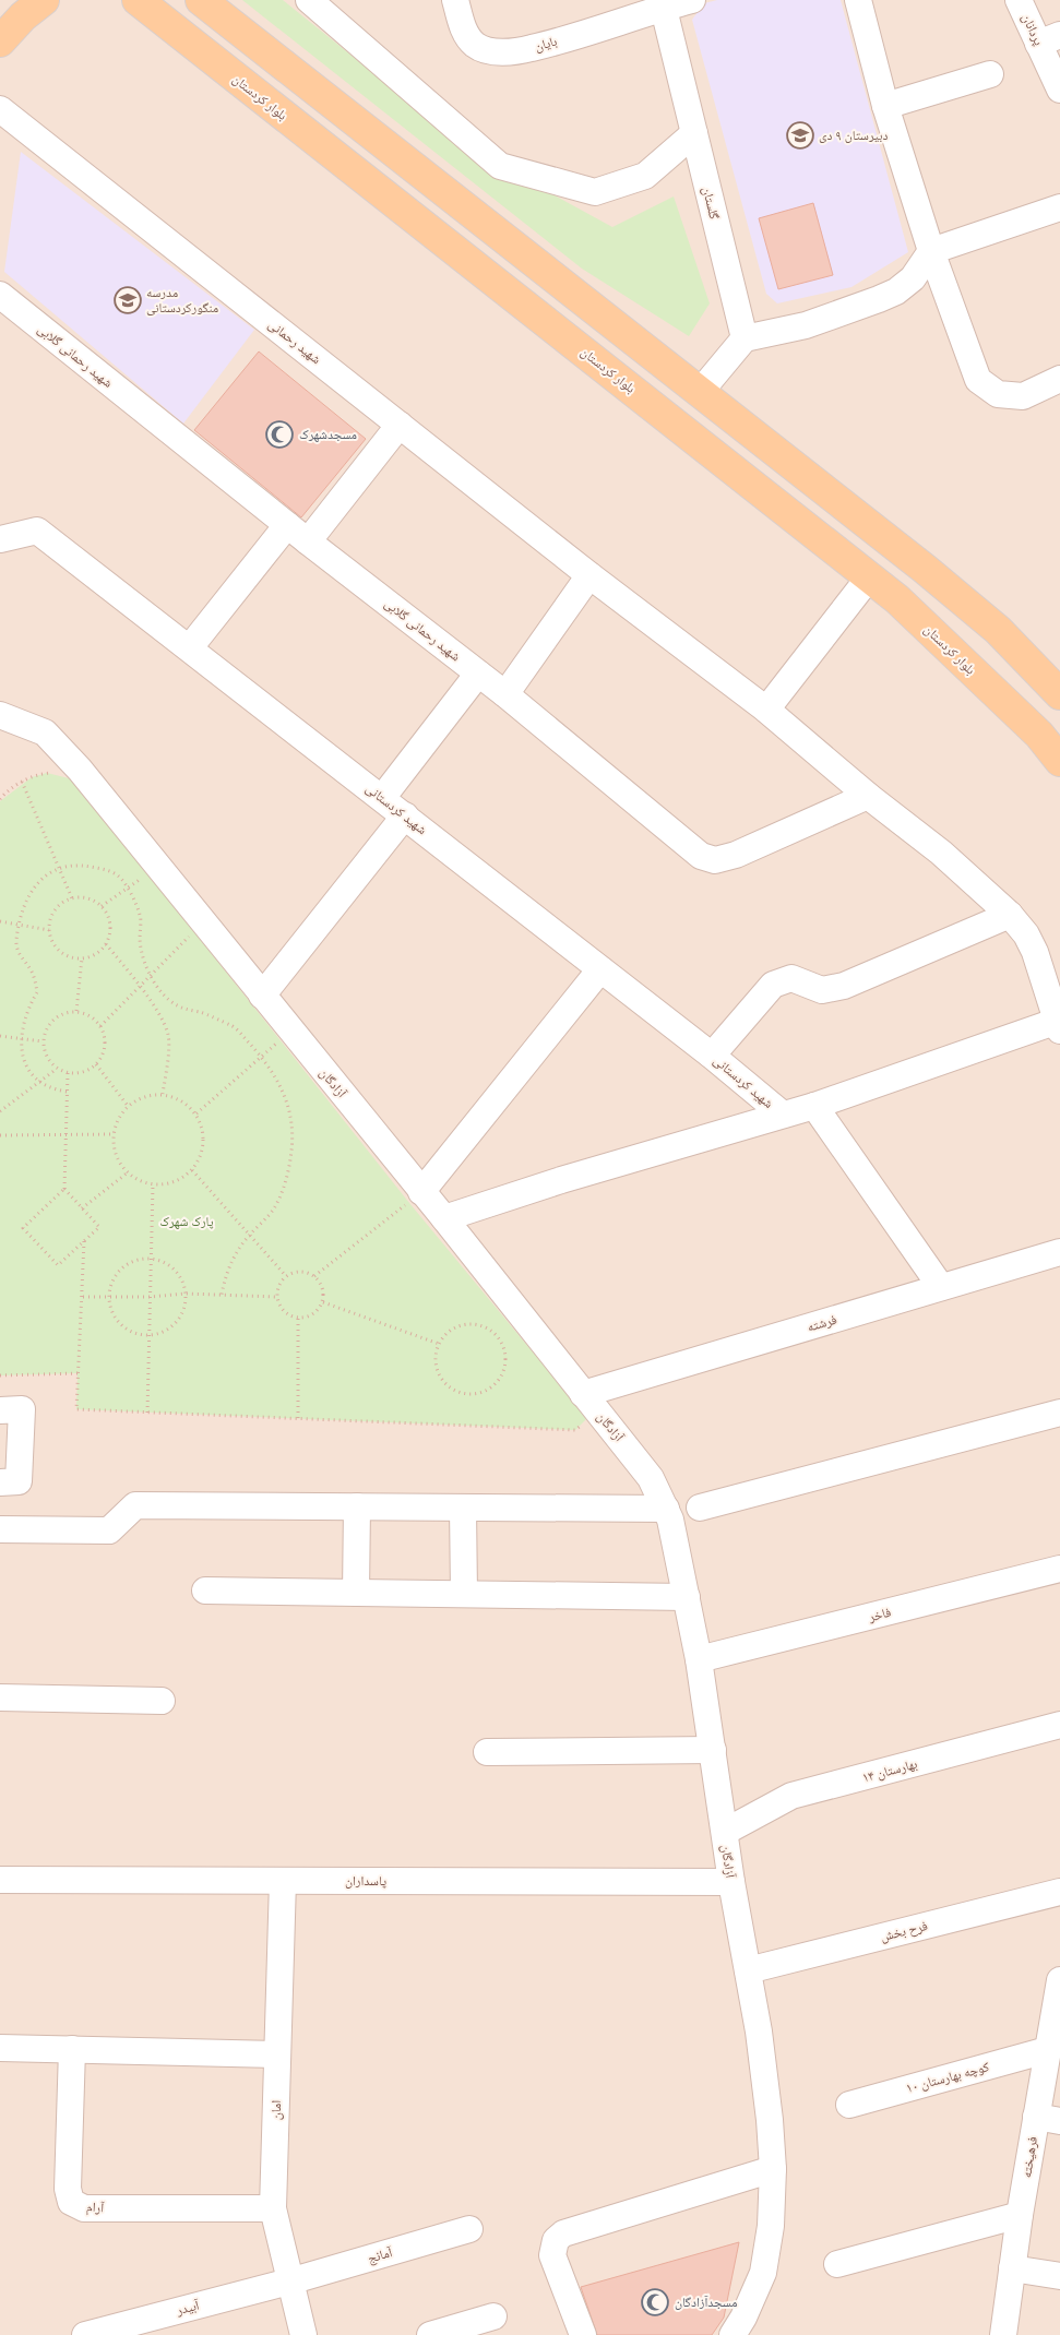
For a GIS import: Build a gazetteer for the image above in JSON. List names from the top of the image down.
{
  "streets": {
    "main road": ["بلوار کردستان"],
    "street": [
      "پردانان",
      "بایان",
      "گلستان",
      "شهید رحمانی",
      "شهید رحمانی گلابی",
      "شهید کردستانی",
      "آزادگان",
      "فرشته",
      "فاخر",
      "بهارستان ۱۴",
      "پاسداران",
      "فرح بخش",
      "کوچه بهارستان ۱۰",
      "امان",
      "فرهیخته",
      "آرام",
      "آمانج",
      "آبیدر"
    ]
  },
  "crossings": [
    ["بایان", "گلستان"],
    ["شهید رحمانی", "شهید رحمانی گلابی"],
    ["آزادگان", "فرشته"],
    ["آزادگان", "فاخر"],
    ["آزادگان", "بهارستان ۱۴"],
    ["آزادگان", "پاسداران"],
    ["آزادگان", "فرح بخش"],
    ["پاسداران", "امان"],
    ["کوچه بهارستان ۱۰", "فرهیخته"],
    ["امان", "آرام"],
    ["امان", "آمانج"],
    ["امان", "آبیدر"],
    ["آمانج", "آبیدر"]
  ],
  "parks": ["پارک شهرک"],
  "places": {
    "school or university": ["دبیرستان ۹ دی", "مدرسه منگورکردستانی"],
    "mosque": ["مسجدشهرک", "مسجدآزادگان"]
  }
}
